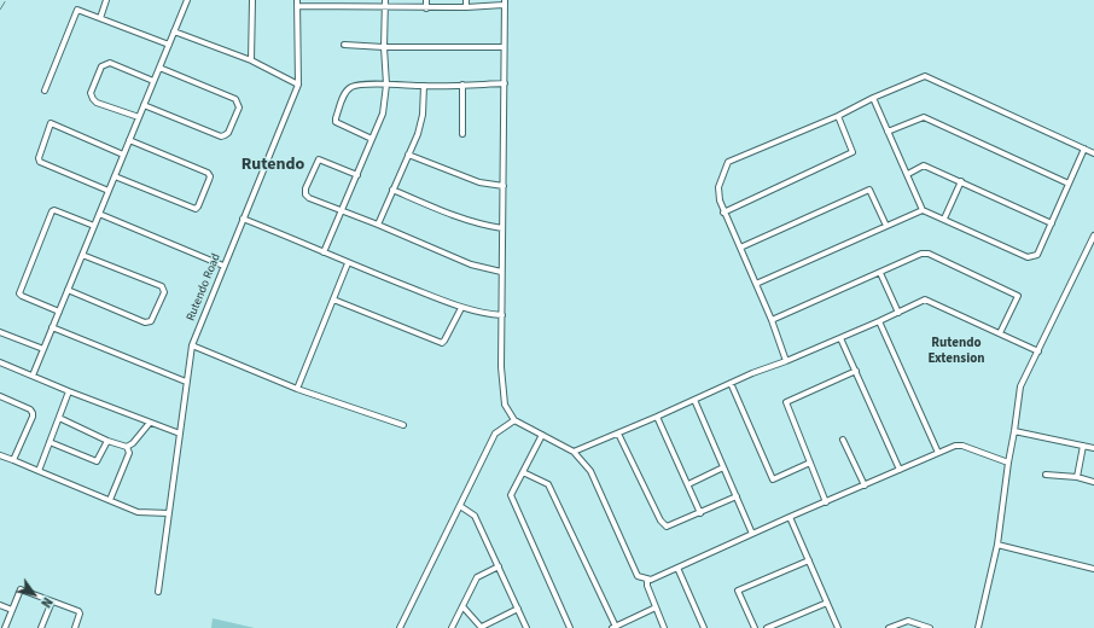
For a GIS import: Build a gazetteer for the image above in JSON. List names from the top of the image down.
{
  "streets": {
    "street": ["Rutendo Road"]
  },
  "districts": ["Rutendo", "Rutendo Extension"],
  "north": "bottom right"
}
